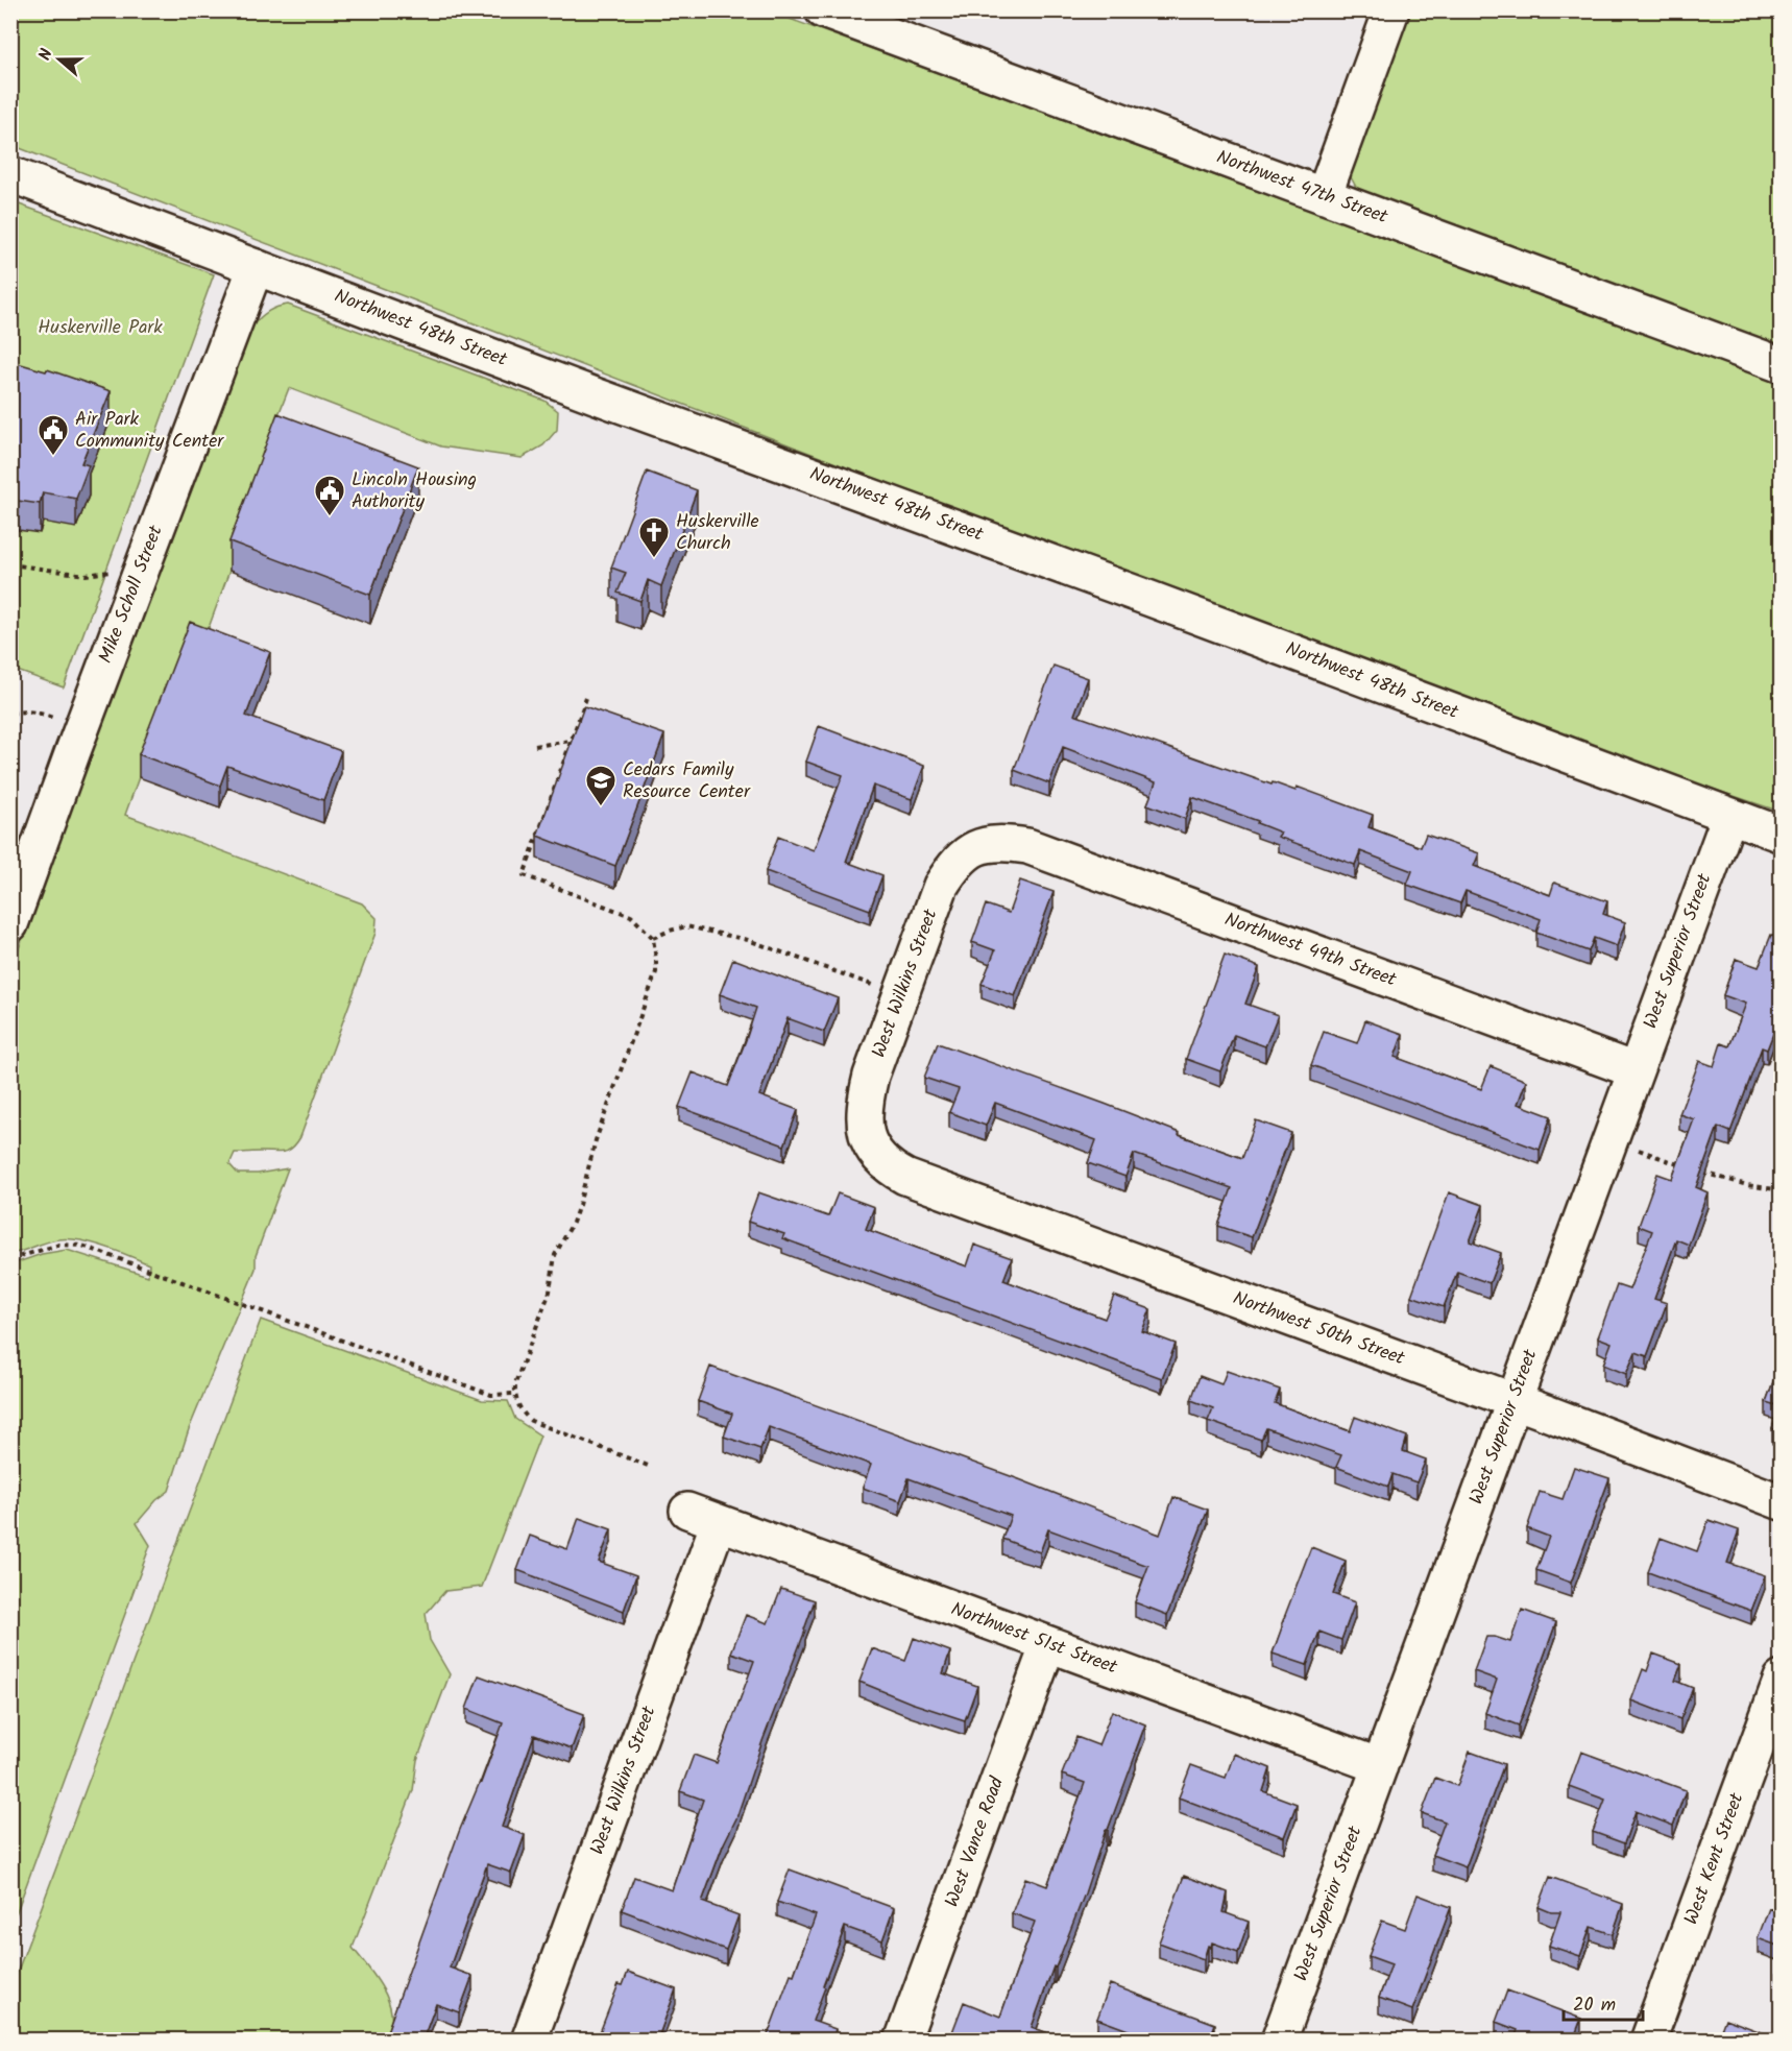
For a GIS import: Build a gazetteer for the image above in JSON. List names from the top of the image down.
{
  "streets": {
    "street": [
      "Northwest 47th Street",
      "Northwest 48th Street",
      "Mike Scholl Street",
      "Northwest 49th Street",
      "West Superior Street",
      "West Wilkins Street",
      "Northwest 50th Street",
      "Northwest 51st Street",
      "West Vance Road",
      "West Kent Street"
    ]
  },
  "crossings": [
    ["Northwest 48th Street", "Mike Scholl Street"],
    ["Northwest 48th Street", "West Superior Street"],
    ["Northwest 49th Street", "West Superior Street"],
    ["Northwest 49th Street", "West Wilkins Street"],
    ["West Superior Street", "Northwest 50th Street"],
    ["West Superior Street", "Northwest 51st Street"],
    ["West Wilkins Street", "Northwest 50th Street"],
    ["West Wilkins Street", "Northwest 51st Street"],
    ["Northwest 51st Street", "West Vance Road"]
  ],
  "parks": ["Huskerville Park"],
  "places": {
    "public building": ["Air Park Community Center", "Lincoln Housing Authority"],
    "church": ["Huskerville Church"],
    "school or university": ["Cedars Family Resource Center"]
  },
  "scale_bar": "20 m",
  "north": "left"
}
